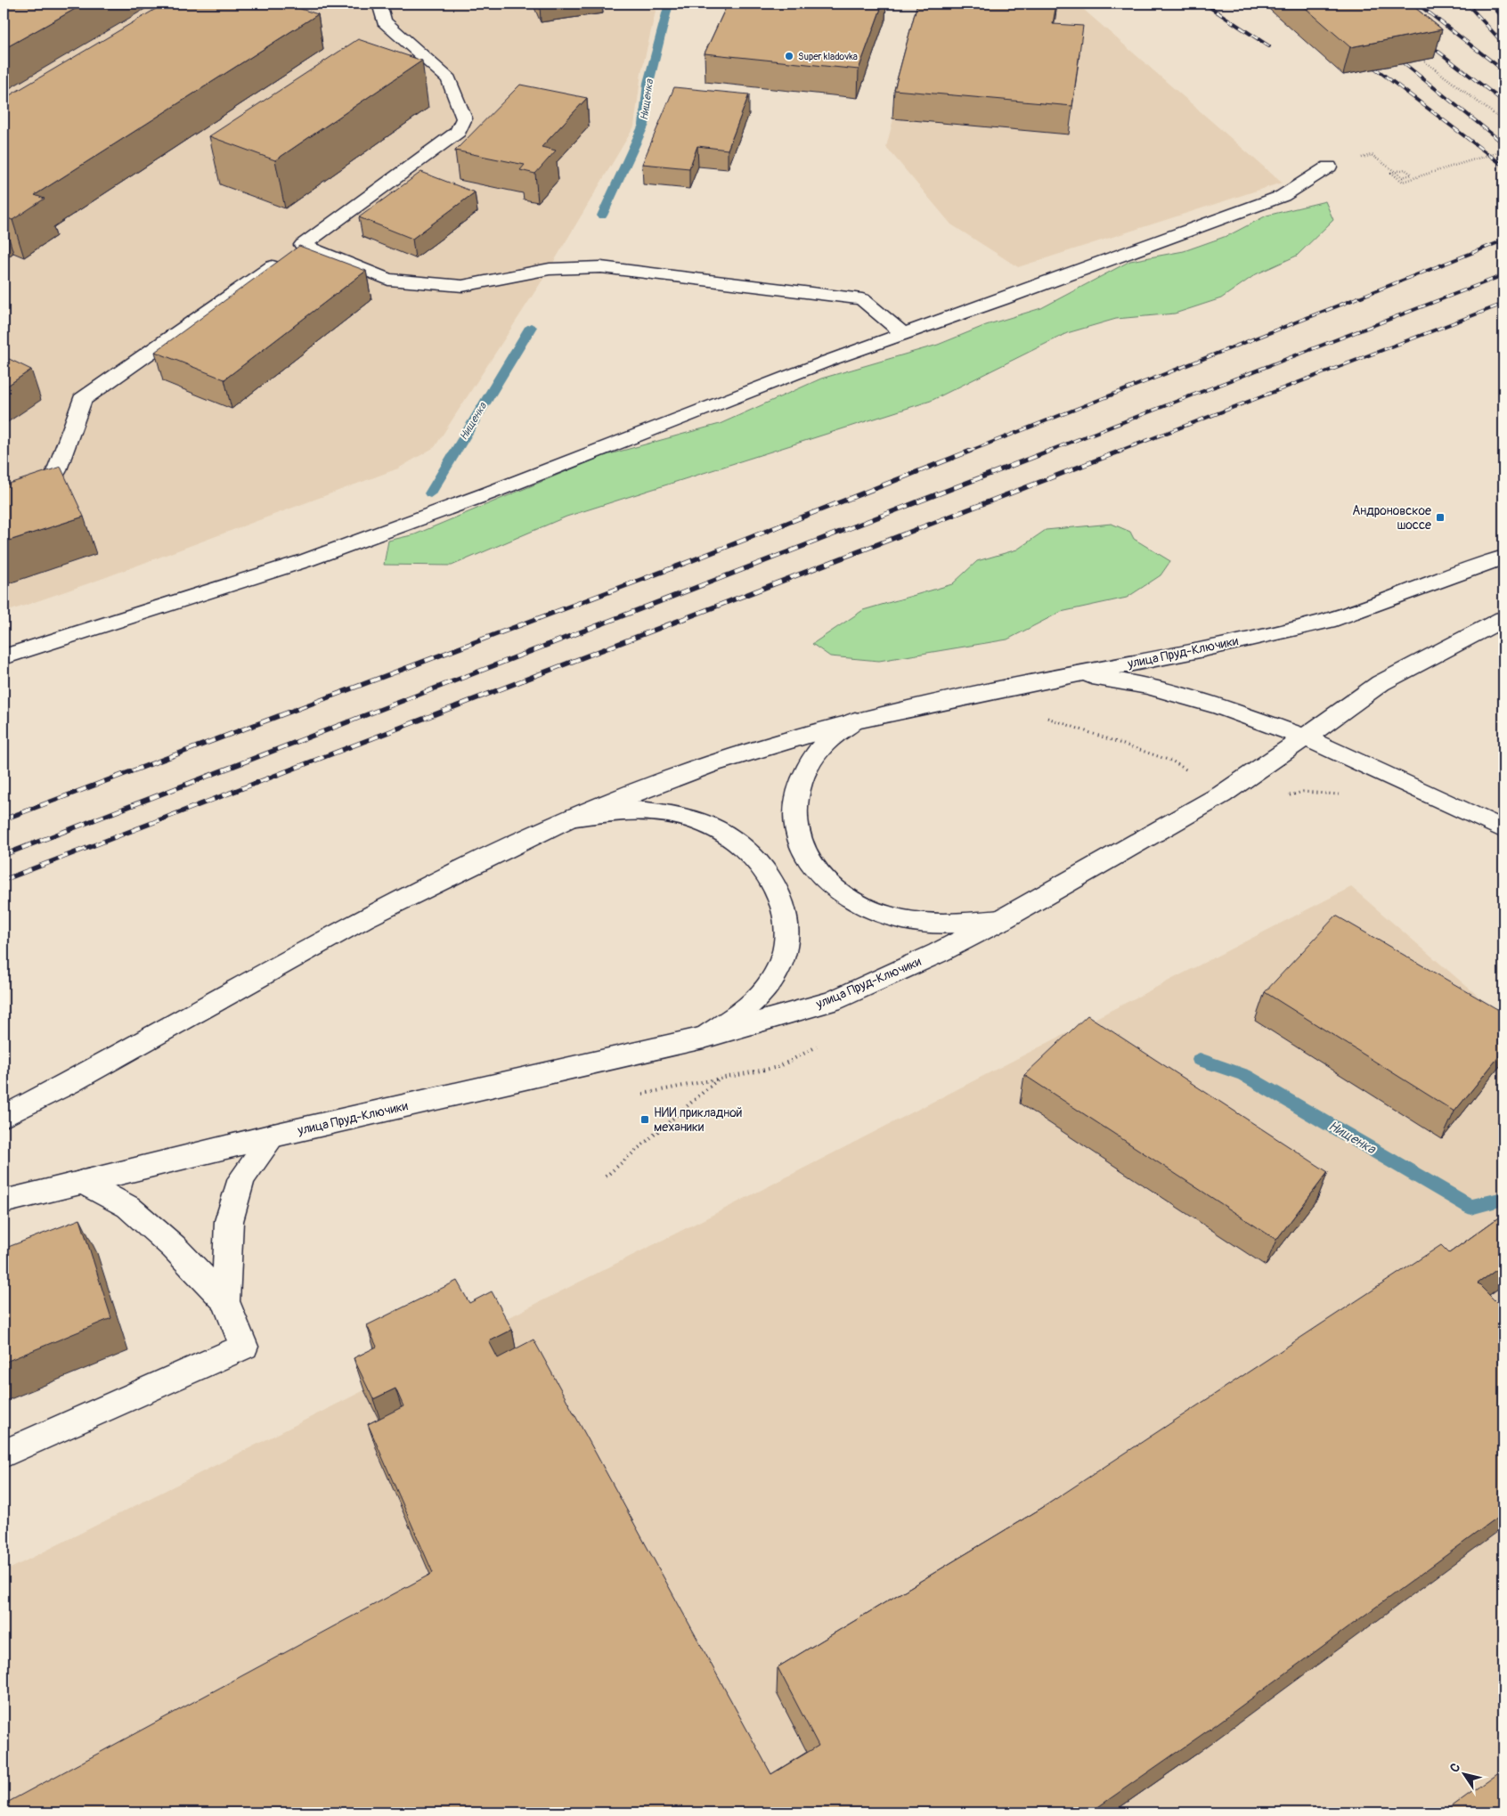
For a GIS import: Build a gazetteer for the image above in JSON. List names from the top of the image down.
{
  "streets": {
    "street": ["улица Пруд-Ключики"]
  },
  "water": ["Нищенка"],
  "places": {
    "other": ["Super kladovka"],
    "transit": ["Андроновское шоссе", "НИИ прикладной механики"]
  },
  "north": "top left"
}
